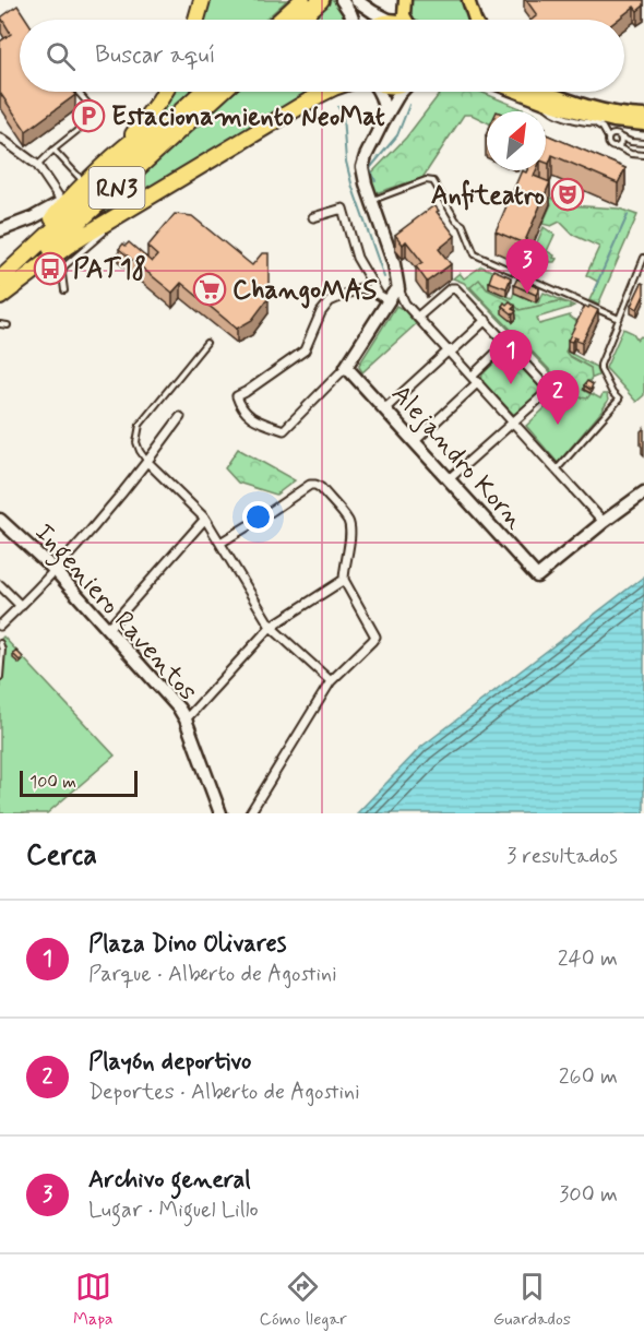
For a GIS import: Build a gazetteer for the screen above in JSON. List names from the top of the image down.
{
  "streets": {
    "highway": ["RN3"],
    "street": ["Alejandro Korn", "Ingeniero Raventos"]
  },
  "places": {
    "parking": ["Estacionamiento NeoMat"],
    "theatre": ["Anfiteatro"],
    "bus stop": ["PAT18"],
    "supermarket": ["ChangoMAS"]
  },
  "scale_bar": "100 m",
  "north": "top right",
  "page": {
    "search": "Buscar aquí",
    "pins": ["3", "1", "2"],
    "scale": "100 m",
    "heading": ["Cerca", "3 resultados"],
    "list": [
      {
        "mark": "1",
        "name": "Plaza Dino Olivares",
        "note": "Parque · Alberto de Agostini",
        "value": "240 m"
      },
      {
        "mark": "2",
        "name": "Playón deportivo",
        "note": "Deportes · Alberto de Agostini",
        "value": "260 m"
      },
      {
        "mark": "3",
        "name": "Archivo general",
        "note": "Lugar · Miguel Lillo",
        "value": "300 m"
      }
    ],
    "nav": ["Mapa", "Cómo llegar", "Guardados"]
  }
}
